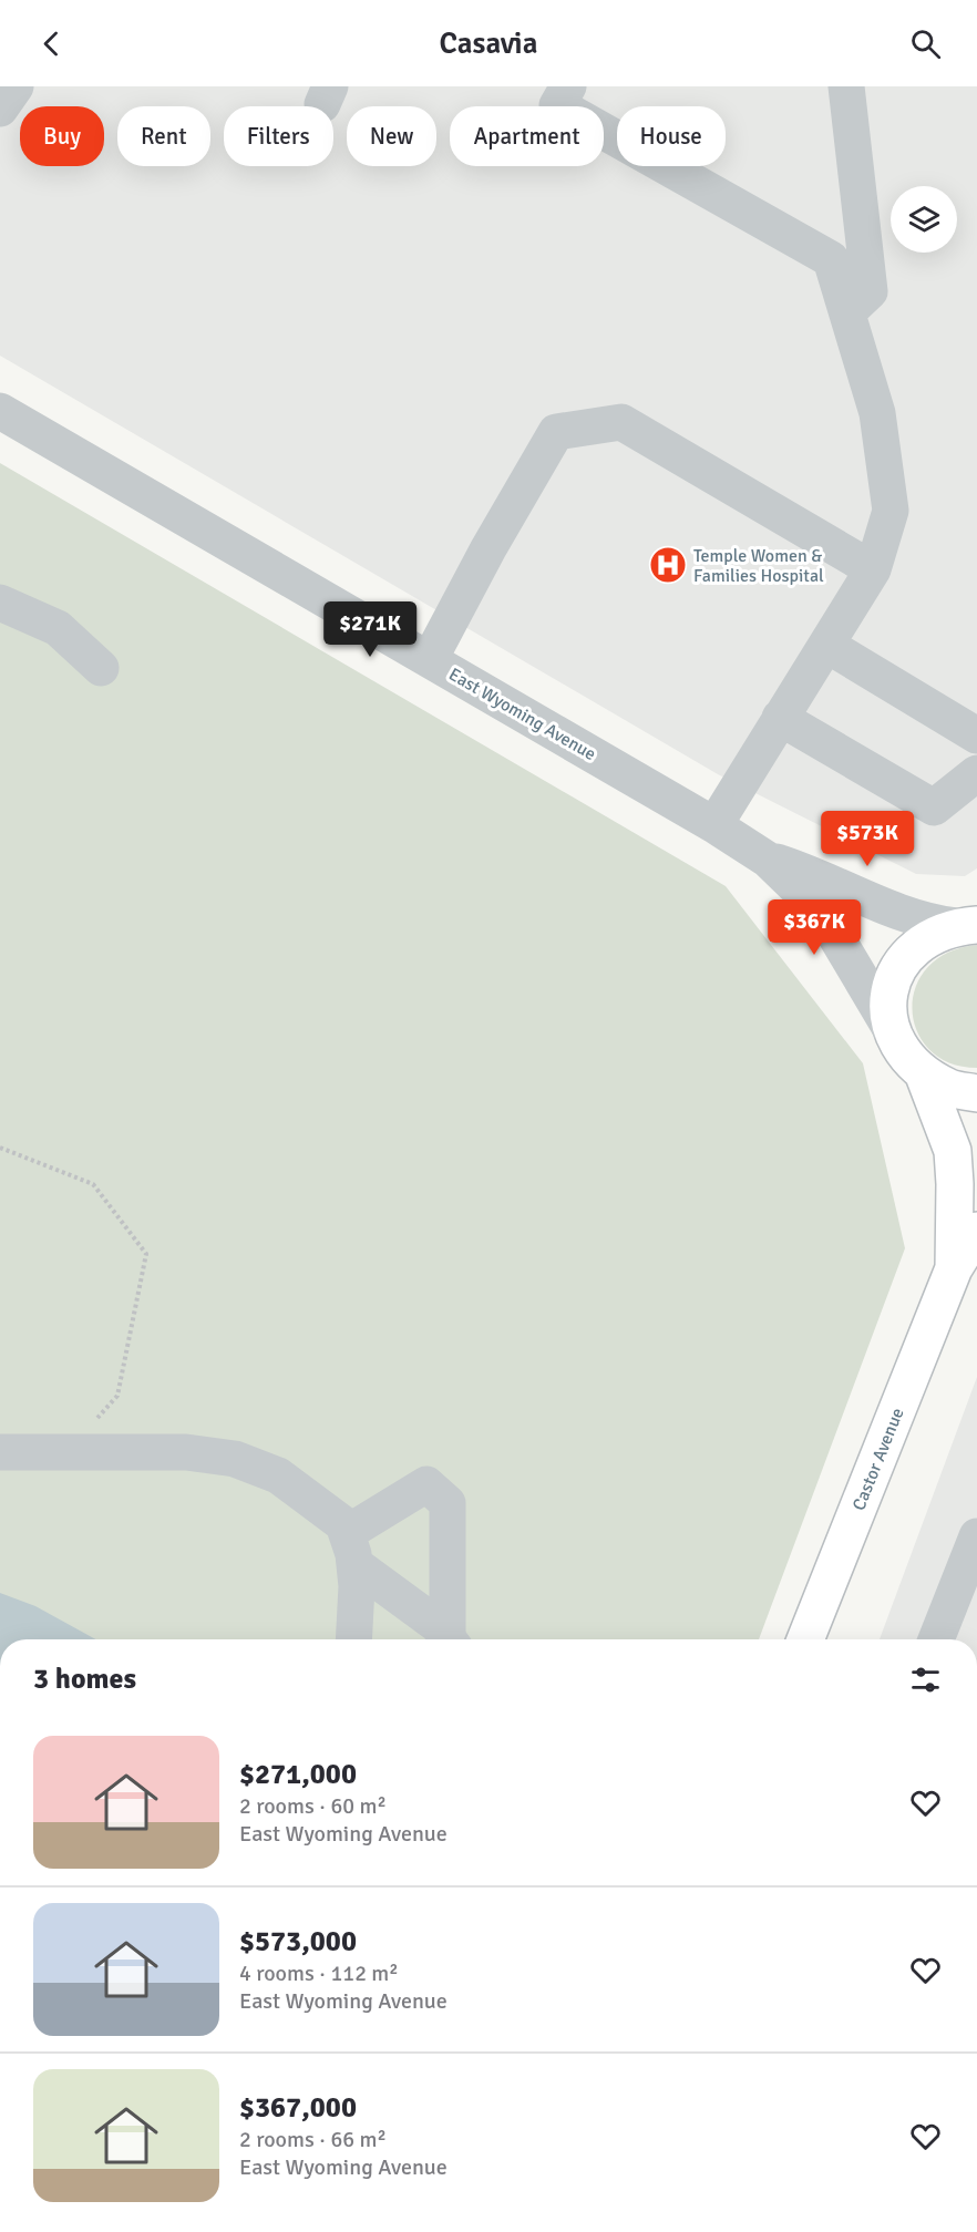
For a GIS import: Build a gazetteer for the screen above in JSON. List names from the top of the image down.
{
  "streets": {
    "main road": ["Castor Avenue"],
    "street": ["East Wyoming Avenue"]
  },
  "places": {
    "hospital": ["Temple Women & Families Hospital"]
  },
  "page": {
    "header": "Casavia",
    "chip": [
      "Buy",
      "Rent",
      "Filters",
      "New",
      "Apartment",
      "House"
    ],
    "price": ["$271K", "$573K", "$367K"],
    "heading": "3 homes",
    "list": [
      {
        "name": "$271,000",
        "note": "2 rooms · 60 m² · East Wyoming Avenue"
      },
      {
        "name": "$573,000",
        "note": "4 rooms · 112 m² · East Wyoming Avenue"
      },
      {
        "name": "$367,000",
        "note": "2 rooms · 66 m² · East Wyoming Avenue"
      }
    ]
  }
}
